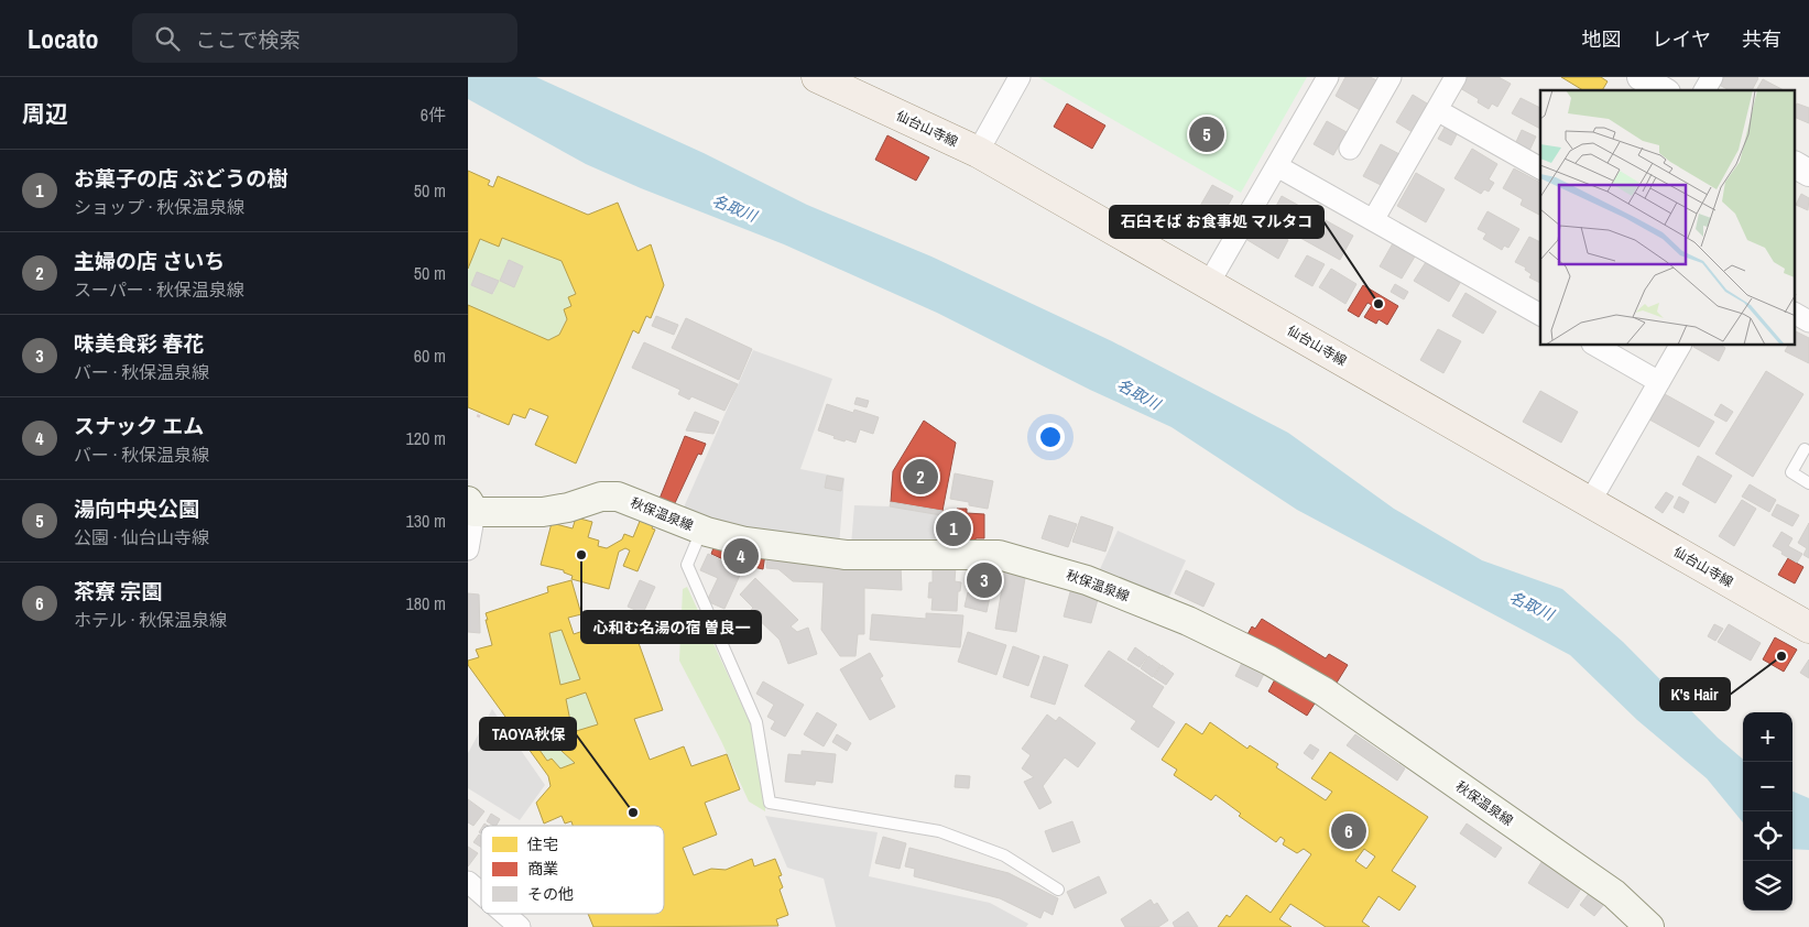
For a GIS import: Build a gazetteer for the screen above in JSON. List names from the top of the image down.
{
  "streets": {
    "main road": ["仙台山寺線", "秋保温泉線"]
  },
  "water": ["名取川"],
  "places": [
    "石臼そば お食事処 マルタコ",
    "心和む名湯の宿 曽良一",
    "K's Hair",
    "TAOYA秋保"
  ],
  "legend": ["住宅", "商業", "その他"],
  "page": {
    "header": "Locato",
    "search": "ここで検索",
    "nav": ["地図", "レイヤ", "共有"],
    "heading": ["周辺", "6件"],
    "pins": [
      "5",
      "2",
      "1",
      "4",
      "3",
      "6"
    ],
    "list": [
      {
        "mark": "1",
        "name": "お菓子の店 ぶどうの樹",
        "note": "ショップ · 秋保温泉線",
        "value": "50 m"
      },
      {
        "mark": "2",
        "name": "主婦の店 さいち",
        "note": "スーパー · 秋保温泉線",
        "value": "50 m"
      },
      {
        "mark": "3",
        "name": "味美食彩 春花",
        "note": "バー · 秋保温泉線",
        "value": "60 m"
      },
      {
        "mark": "4",
        "name": "スナック エム",
        "note": "バー · 秋保温泉線",
        "value": "120 m"
      },
      {
        "mark": "5",
        "name": "湯向中央公園",
        "note": "公園 · 仙台山寺線",
        "value": "130 m"
      },
      {
        "mark": "6",
        "name": "茶寮 宗園",
        "note": "ホテル · 秋保温泉線",
        "value": "180 m"
      }
    ],
    "map_buttons": ["+", "−"]
  }
}
